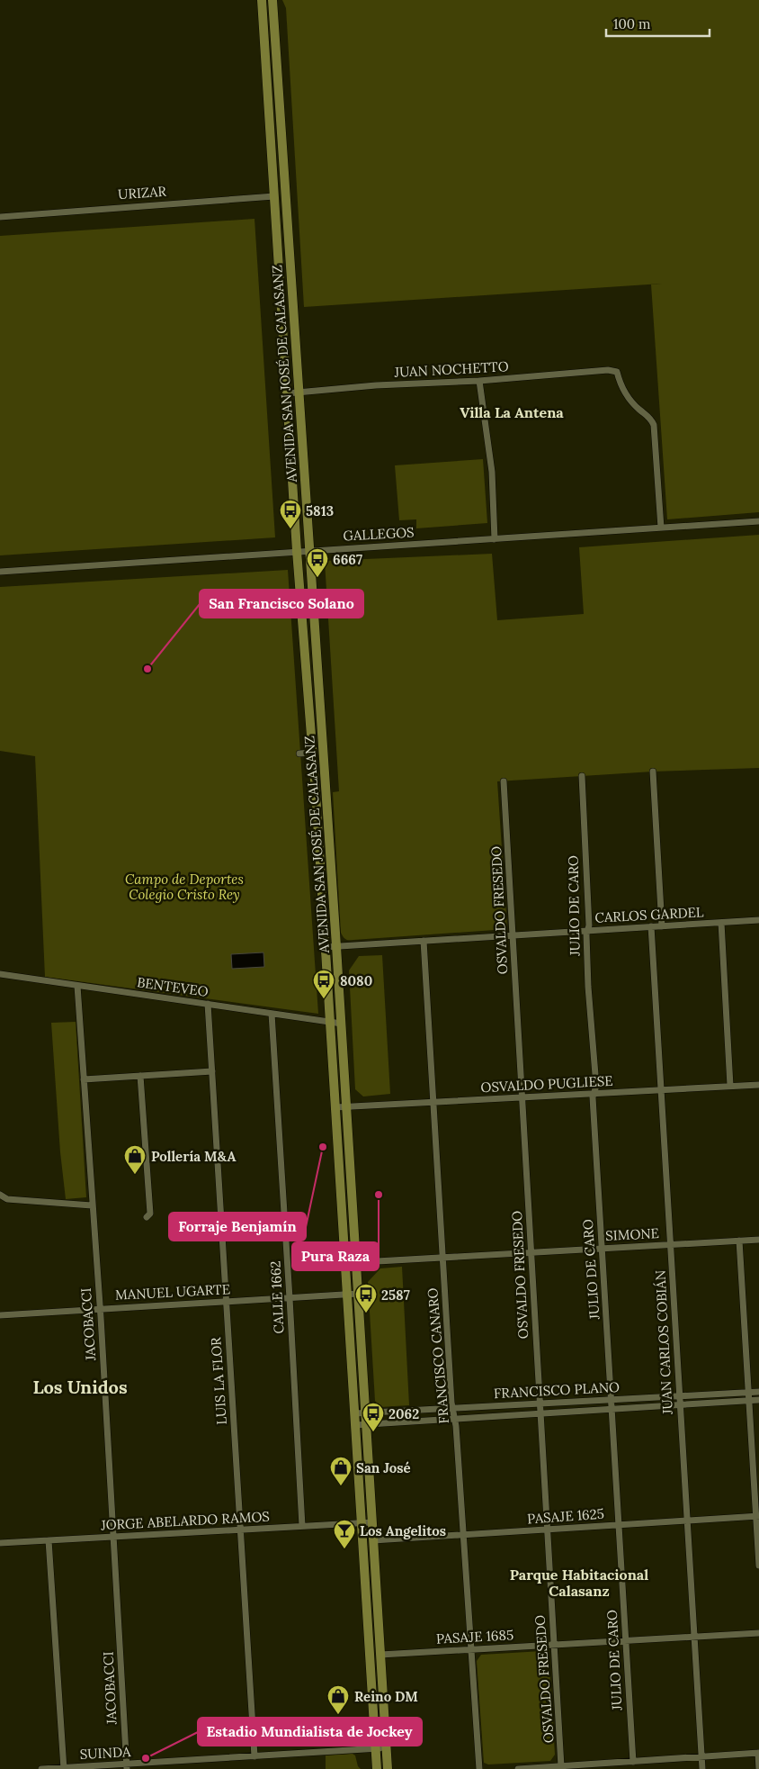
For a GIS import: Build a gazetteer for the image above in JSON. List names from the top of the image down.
{
  "streets": {
    "main road": ["URIZAR", "AVENIDA SAN JOSÉ DE CALASANZ"],
    "street": [
      "JUAN NOCHETTO",
      "GALLEGOS",
      "JULIO DE CARO",
      "OSVALDO FRESEDO",
      "CARLOS GARDEL",
      "BENTEVEO",
      "OSVALDO PUGLIESE",
      "SIMONE",
      "MANUEL UGARTE",
      "CALLE 1662",
      "JACOBACCI",
      "JUAN CARLOS COBIÁN",
      "FRANCISCO CANARO",
      "LUIS LA FLOR",
      "FRANCISCO PLANO",
      "PASAJE 1625",
      "JORGE ABELARDO RAMOS",
      "PASAJE 1685",
      "SUINDA"
    ]
  },
  "crossings": [
    ["URIZAR", "AVENIDA SAN JOSÉ DE CALASANZ"],
    ["JUAN NOCHETTO", "AVENIDA SAN JOSÉ DE CALASANZ"],
    ["JUAN NOCHETTO", "GALLEGOS"],
    ["AVENIDA SAN JOSÉ DE CALASANZ", "GALLEGOS"],
    ["AVENIDA SAN JOSÉ DE CALASANZ", "CARLOS GARDEL"],
    ["AVENIDA SAN JOSÉ DE CALASANZ", "BENTEVEO"],
    ["AVENIDA SAN JOSÉ DE CALASANZ", "OSVALDO PUGLIESE"],
    ["AVENIDA SAN JOSÉ DE CALASANZ", "SIMONE"],
    ["AVENIDA SAN JOSÉ DE CALASANZ", "MANUEL UGARTE"],
    ["AVENIDA SAN JOSÉ DE CALASANZ", "FRANCISCO PLANO"],
    ["AVENIDA SAN JOSÉ DE CALASANZ", "PASAJE 1625"],
    ["AVENIDA SAN JOSÉ DE CALASANZ", "JORGE ABELARDO RAMOS"],
    ["AVENIDA SAN JOSÉ DE CALASANZ", "PASAJE 1685"],
    ["AVENIDA SAN JOSÉ DE CALASANZ", "SUINDA"],
    ["JULIO DE CARO", "CARLOS GARDEL"],
    ["JULIO DE CARO", "OSVALDO PUGLIESE"],
    ["JULIO DE CARO", "SIMONE"],
    ["JULIO DE CARO", "FRANCISCO PLANO"],
    ["JULIO DE CARO", "PASAJE 1625"],
    ["JULIO DE CARO", "PASAJE 1685"],
    ["OSVALDO FRESEDO", "CARLOS GARDEL"],
    ["OSVALDO FRESEDO", "OSVALDO PUGLIESE"],
    ["OSVALDO FRESEDO", "SIMONE"],
    ["OSVALDO FRESEDO", "FRANCISCO PLANO"],
    ["OSVALDO FRESEDO", "PASAJE 1625"],
    ["OSVALDO FRESEDO", "PASAJE 1685"],
    ["CARLOS GARDEL", "JUAN CARLOS COBIÁN"],
    ["CARLOS GARDEL", "FRANCISCO CANARO"],
    ["BENTEVEO", "CALLE 1662"],
    ["BENTEVEO", "JACOBACCI"],
    ["BENTEVEO", "LUIS LA FLOR"],
    ["OSVALDO PUGLIESE", "JUAN CARLOS COBIÁN"],
    ["OSVALDO PUGLIESE", "FRANCISCO CANARO"],
    ["SIMONE", "JUAN CARLOS COBIÁN"],
    ["SIMONE", "FRANCISCO CANARO"],
    ["MANUEL UGARTE", "CALLE 1662"],
    ["MANUEL UGARTE", "JACOBACCI"],
    ["MANUEL UGARTE", "LUIS LA FLOR"],
    ["CALLE 1662", "JORGE ABELARDO RAMOS"],
    ["JACOBACCI", "JORGE ABELARDO RAMOS"],
    ["JACOBACCI", "SUINDA"],
    ["JUAN CARLOS COBIÁN", "FRANCISCO PLANO"],
    ["JUAN CARLOS COBIÁN", "PASAJE 1625"],
    ["JUAN CARLOS COBIÁN", "PASAJE 1685"],
    ["FRANCISCO CANARO", "FRANCISCO PLANO"],
    ["FRANCISCO CANARO", "PASAJE 1625"],
    ["FRANCISCO CANARO", "PASAJE 1685"],
    ["LUIS LA FLOR", "JORGE ABELARDO RAMOS"],
    ["LUIS LA FLOR", "SUINDA"]
  ],
  "districts": ["Villa La Antena", "Los Unidos", "Parque Habitacional Calasanz"],
  "parks": ["Campo de Deportes Colegio Cristo Rey"],
  "places": {
    "bus stop": [
      "5813",
      "6667",
      "8080",
      "2587",
      "2062"
    ],
    "other": [
      "San Francisco Solano",
      "Forraje Benjamín",
      "Pura Raza",
      "Estadio Mundialista de Jockey"
    ],
    "shop": ["Pollería M&A", "San José", "Reino DM"],
    "bar": ["Los Angelitos"]
  },
  "scale_bar": "100 m"
}
